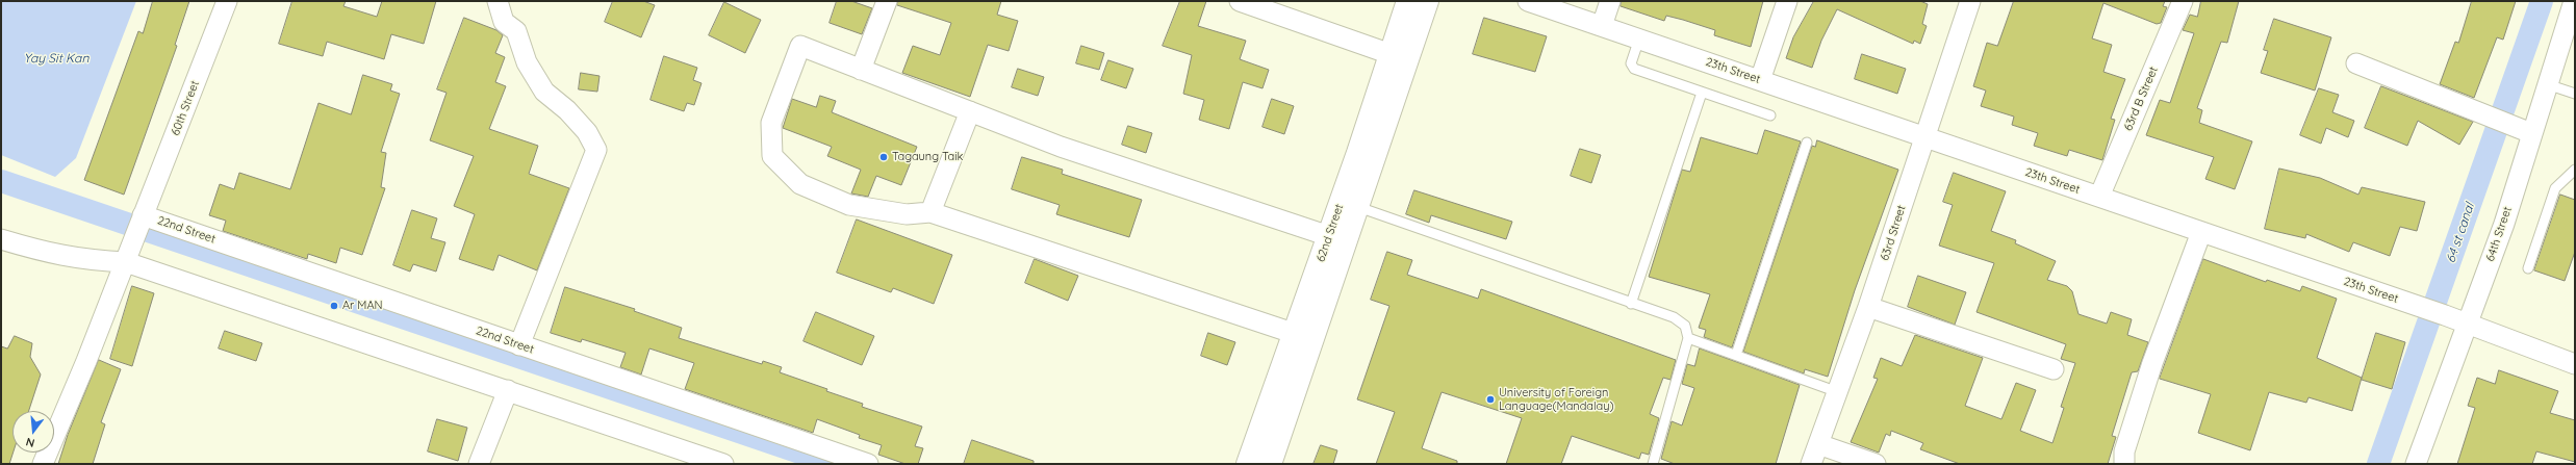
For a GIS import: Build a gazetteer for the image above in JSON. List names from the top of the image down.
{
  "streets": {
    "main road": ["62nd Street"],
    "street": [
      "23th Street",
      "63rd B Street",
      "60th Street",
      "22nd Street",
      "63rd Street",
      "64th Street"
    ]
  },
  "crossings": [
    ["23th Street", "63rd B Street"],
    ["23th Street", "63rd Street"],
    ["23th Street", "64th Street"],
    ["60th Street", "22nd Street"]
  ],
  "water": ["Yay Sit Kan", "64 st canal"],
  "places": ["Tagaung Taik", "Ar MAN", "University of Foreign Language(Mandalay)"],
  "north": "bottom"
}
